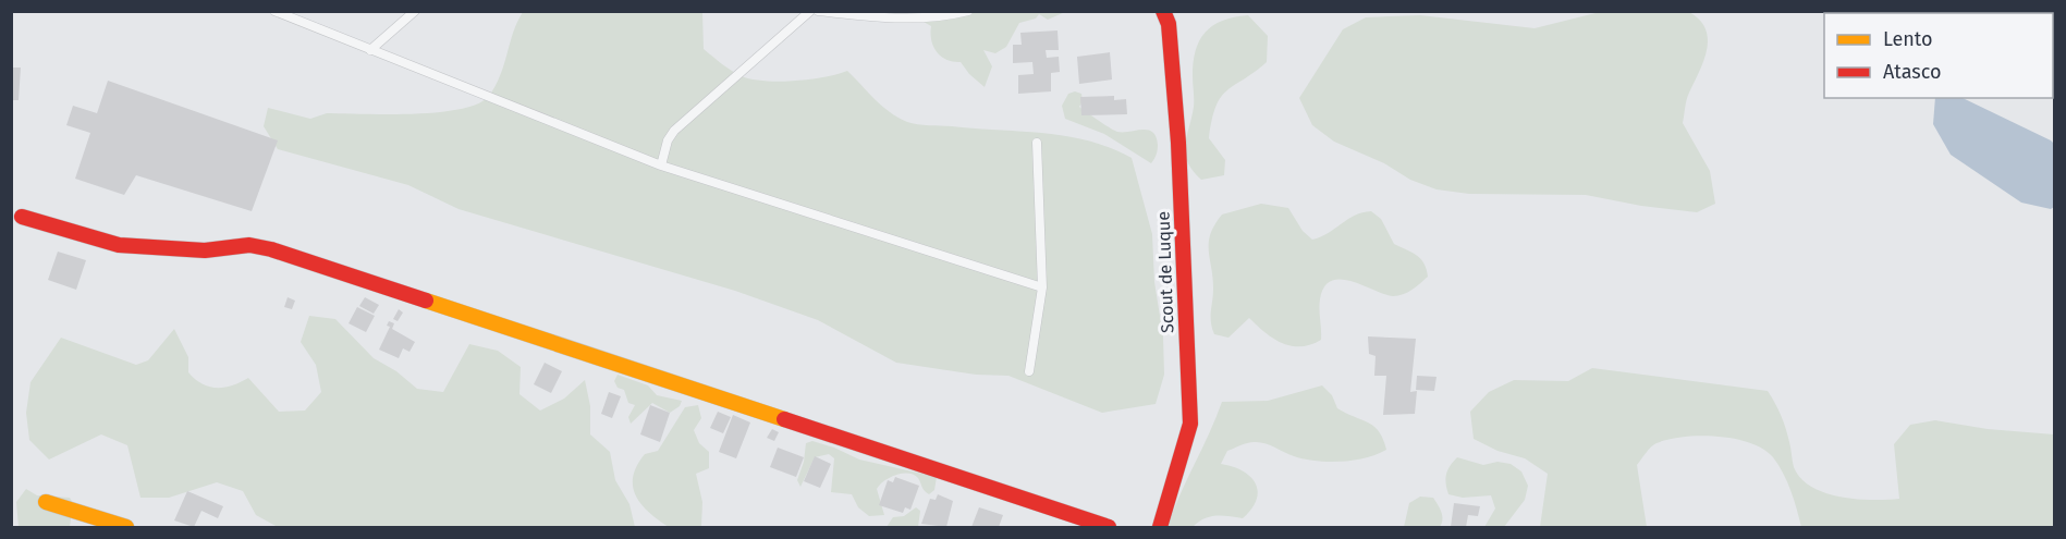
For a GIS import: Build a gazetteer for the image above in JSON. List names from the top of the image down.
{
  "streets": {
    "street": ["Scout de Luque"]
  },
  "legend": ["Lento", "Atasco"]
}
